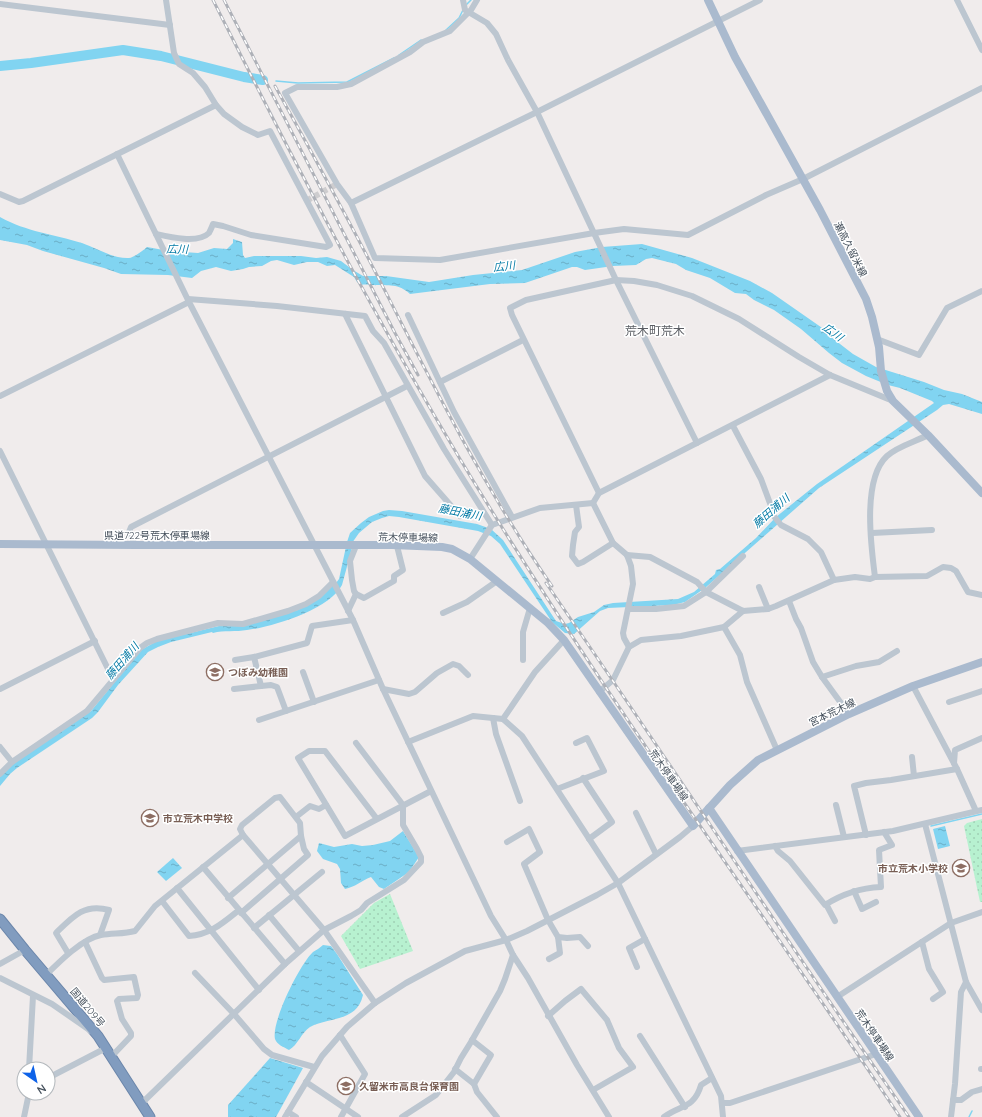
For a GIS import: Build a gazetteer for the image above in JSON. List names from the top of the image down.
{
  "streets": {
    "highway": ["国道209号"],
    "main road": [
      "瀬高久留米線",
      "県道722号荒木停車場線",
      "荒木停車場線",
      "宮本荒木線"
    ]
  },
  "crossings": [
    ["県道722号荒木停車場線", "荒木停車場線"],
    ["荒木停車場線", "宮本荒木線"]
  ],
  "districts": ["荒木町荒木"],
  "water": ["広川", "藤田浦川"],
  "places": {
    "school or university": [
      "つぼみ幼稚園",
      "市立荒木中学校",
      "市立荒木小学校",
      "久留米市高良台保育園"
    ]
  },
  "north": "bottom right"
}
